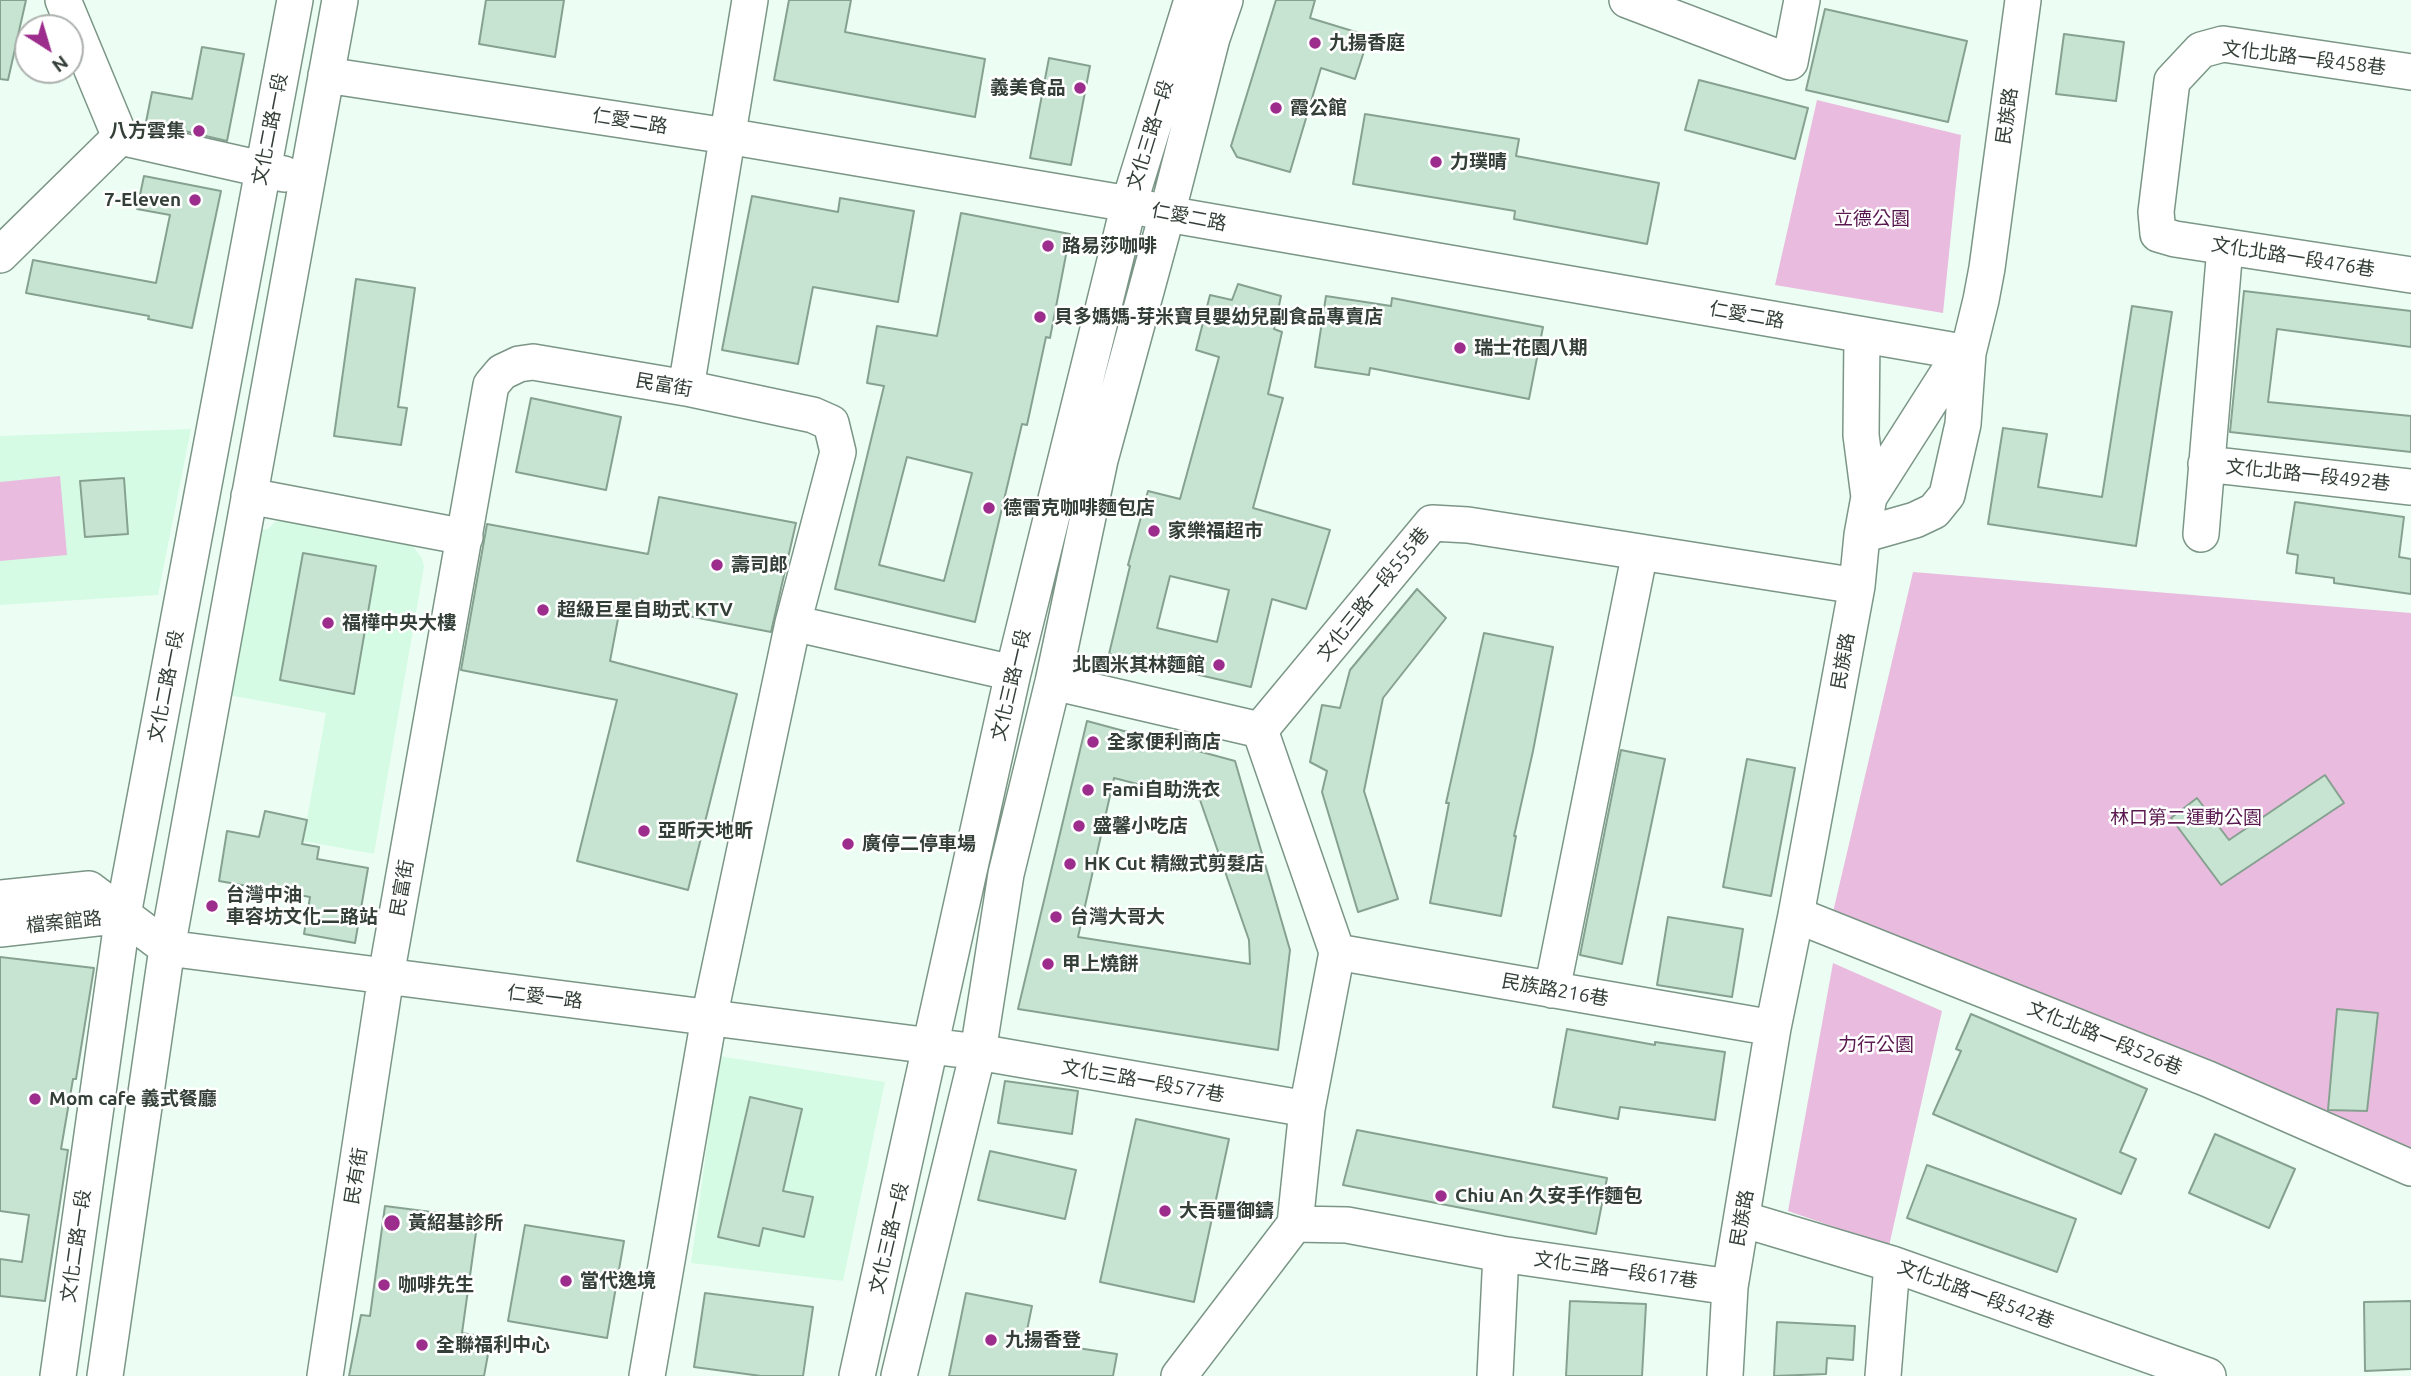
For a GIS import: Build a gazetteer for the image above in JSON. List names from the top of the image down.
{
  "streets": {
    "street": [
      "文化北路一段458巷",
      "民族路",
      "仁愛二路",
      "文化二路一段",
      "文化三路一段",
      "文化北路一段476巷",
      "民富街",
      "文化北路一段492巷",
      "文化三路一段555巷",
      "檔案館路",
      "民族路216巷",
      "仁愛一路",
      "文化北路一段526巷",
      "文化三路一段577巷",
      "民有街",
      "文化三路一段617巷",
      "文化北路一段542巷"
    ]
  },
  "crossings": [
    ["文化北路一段458巷", "文化北路一段476巷"],
    ["民族路", "仁愛二路"],
    ["民族路", "文化三路一段555巷"],
    ["民族路", "民族路216巷"],
    ["民族路", "文化北路一段526巷"],
    ["民族路", "文化三路一段617巷"],
    ["民族路", "文化北路一段542巷"],
    ["仁愛二路", "文化三路一段"],
    ["文化二路一段", "檔案館路"],
    ["文化二路一段", "仁愛一路"],
    ["文化三路一段", "仁愛一路"],
    ["文化三路一段", "文化三路一段577巷"],
    ["民富街", "仁愛一路"],
    ["民富街", "民有街"],
    ["檔案館路", "仁愛一路"],
    ["仁愛一路", "文化三路一段577巷"],
    ["仁愛一路", "民有街"]
  ],
  "parks": ["立德公園", "林口第二運動公園", "力行公園"],
  "places": [
    "九揚香庭",
    "義美食品",
    "霞公館",
    "八方雲集",
    "力璞晴",
    "7-Eleven",
    "路易莎咖啡",
    "貝多媽媽-芽米寶貝嬰幼兒副食品專賣店",
    "瑞士花園八期",
    "德雷克咖啡麵包店",
    "家樂福超市",
    "壽司郎",
    "超級巨星自助式 KTV",
    "福樺中央大樓",
    "北園米其林麵館",
    "全家便利商店",
    "Fami自助洗衣",
    "盛馨小吃店",
    "亞昕天地昕",
    "廣停二停車場",
    "HK Cut 精緻式剪髮店",
    "台灣中油 車容坊文化二路站",
    "台灣大哥大",
    "甲上燒餅",
    "Mom cafe 義式餐廳",
    "Chiu An 久安手作麵包",
    "大吾疆御鑄",
    "黃紹基診所",
    "當代逸境",
    "咖啡先生",
    "九揚香登",
    "全聯福利中心"
  ],
  "north": "bottom right"
}
